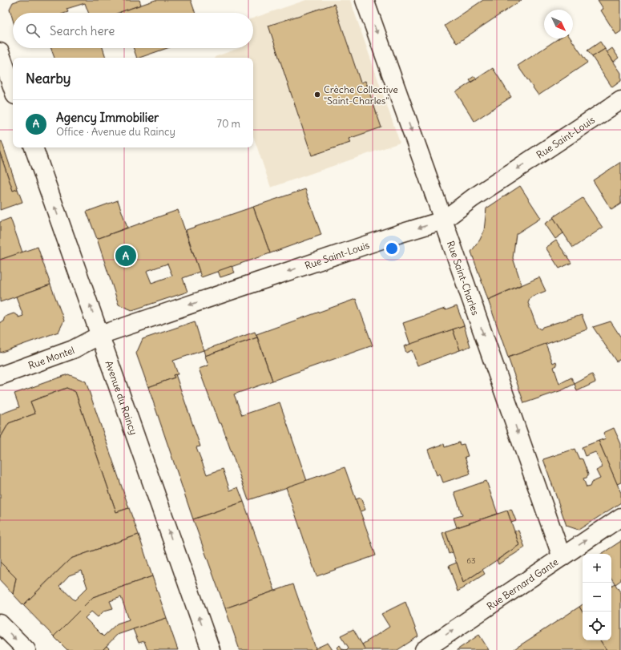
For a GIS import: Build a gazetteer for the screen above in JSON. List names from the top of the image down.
{
  "streets": {
    "street": [
      "Rue Saint-Louis",
      "Rue Saint-Charles",
      "Rue Montel",
      "Avenue du Raincy",
      "Rue Bernard Gante"
    ]
  },
  "crossings": [
    ["Rue Saint-Louis", "Rue Saint-Charles"],
    ["Rue Saint-Louis", "Rue Montel"],
    ["Rue Saint-Louis", "Avenue du Raincy"],
    ["Rue Saint-Charles", "Rue Bernard Gante"],
    ["Rue Montel", "Avenue du Raincy"]
  ],
  "one_way": [
    "Rue Saint-Louis",
    "Rue Saint-Charles",
    "Avenue du Raincy",
    "Rue Bernard Gante"
  ],
  "places": ["Crèche Collective \"Saint-Charles\""],
  "house_numbers": ["63"],
  "north": "bottom right",
  "page": {
    "search": "Search here",
    "heading": "Nearby",
    "list": [
      {
        "mark": "A",
        "name": "Agency Immobilier",
        "note": "Office · Avenue du Raincy",
        "value": "70 m"
      }
    ],
    "pins": "A",
    "map_buttons": ["+", "−"]
  }
}
